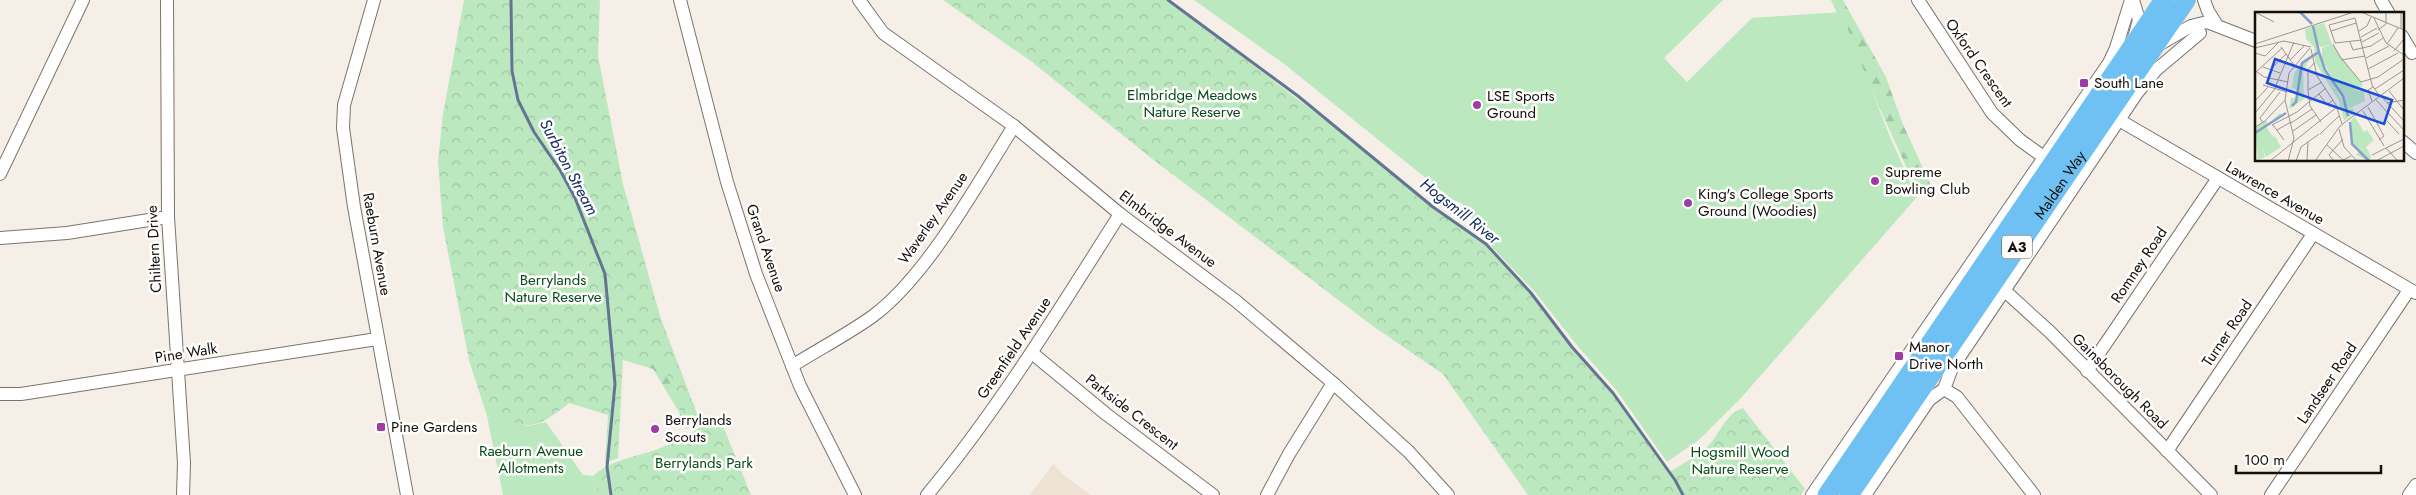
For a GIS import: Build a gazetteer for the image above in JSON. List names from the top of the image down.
{
  "streets": {
    "highway": ["Malden Way", "A3"],
    "street": [
      "Oxford Crescent",
      "Lawrence Avenue",
      "Waverley Avenue",
      "Elmbridge Avenue",
      "Raeburn Avenue",
      "Grand Avenue",
      "Chiltern Drive",
      "Romney Road",
      "Turner Road",
      "Greenfield Avenue",
      "Pine Walk",
      "Gainsborough Road",
      "Landseer Road",
      "Parkside Crescent"
    ]
  },
  "crossings": [
    ["Oxford Crescent", "Malden Way"],
    ["Malden Way", "Lawrence Avenue"],
    ["Malden Way", "Gainsborough Road"],
    ["Lawrence Avenue", "Romney Road"],
    ["Lawrence Avenue", "Turner Road"],
    ["Lawrence Avenue", "Landseer Road"],
    ["Waverley Avenue", "Elmbridge Avenue"],
    ["Waverley Avenue", "Grand Avenue"],
    ["Elmbridge Avenue", "Greenfield Avenue"],
    ["Raeburn Avenue", "Pine Walk"],
    ["Chiltern Drive", "Pine Walk"],
    ["Romney Road", "Gainsborough Road"],
    ["Turner Road", "Gainsborough Road"],
    ["Greenfield Avenue", "Parkside Crescent"]
  ],
  "water": ["Surbiton Stream", "Hogsmill River"],
  "parks": [
    "Elmbridge Meadows Nature Reserve",
    "Berrylands Nature Reserve",
    "Raeburn Avenue Allotments",
    "Hogsmill Wood Nature Reserve",
    "Berrylands Park"
  ],
  "places": {
    "transit": ["South Lane", "Manor Drive North", "Pine Gardens"],
    "other": [
      "LSE Sports Ground",
      "Supreme Bowling Club",
      "King's College Sports Ground (Woodies)",
      "Berrylands Scouts"
    ]
  },
  "scale_bar": "100 m"
}
